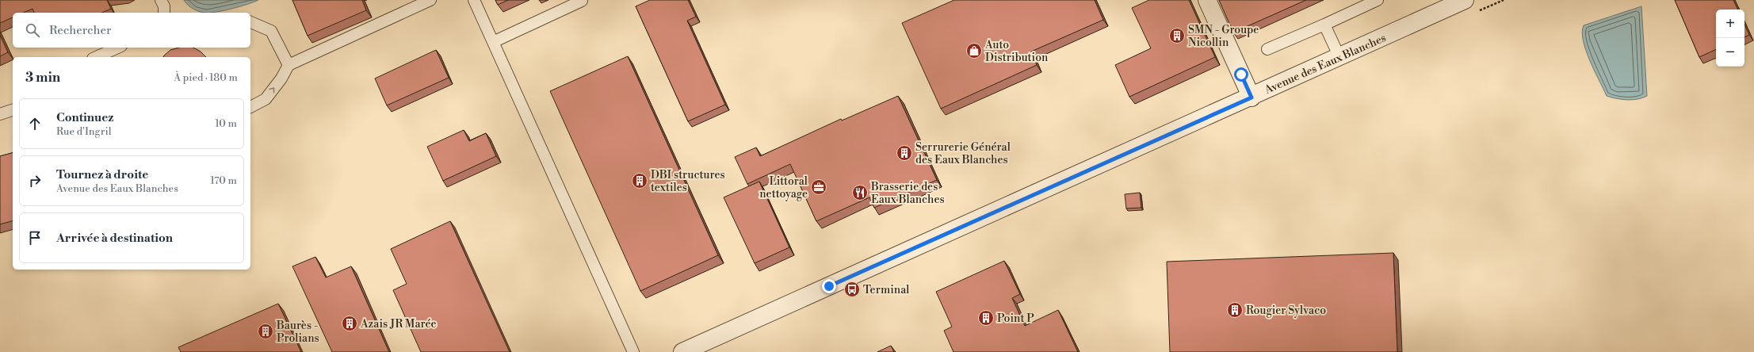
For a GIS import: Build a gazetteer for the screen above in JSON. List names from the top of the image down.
{
  "streets": {
    "street": ["Avenue des Eaux Blanches"]
  },
  "places": {
    "building": [
      "SMN - Groupe Nicollin",
      "Serrurerie Général des Eaux Blanches",
      "DBI structures textiles",
      "Rougier Sylvaco",
      "Point P",
      "Azais JR Marée",
      "Baurès - Prolians"
    ],
    "shop": ["Auto Distribution"],
    "office": ["Littoral nettoyage"],
    "restaurant": ["Brasserie des Eaux Blanches"],
    "bus stop": ["Terminal"]
  },
  "page": {
    "map_buttons": ["+", "−"],
    "search": "Rechercher",
    "heading": ["3 min", "À pied · 180 m"],
    "list": [
      ["Continuez", "Rue d'Ingril", "10 m"],
      ["Tournez à droite", "Avenue des Eaux Blanches", "170 m"],
      "Arrivée à destination"
    ]
  }
}
